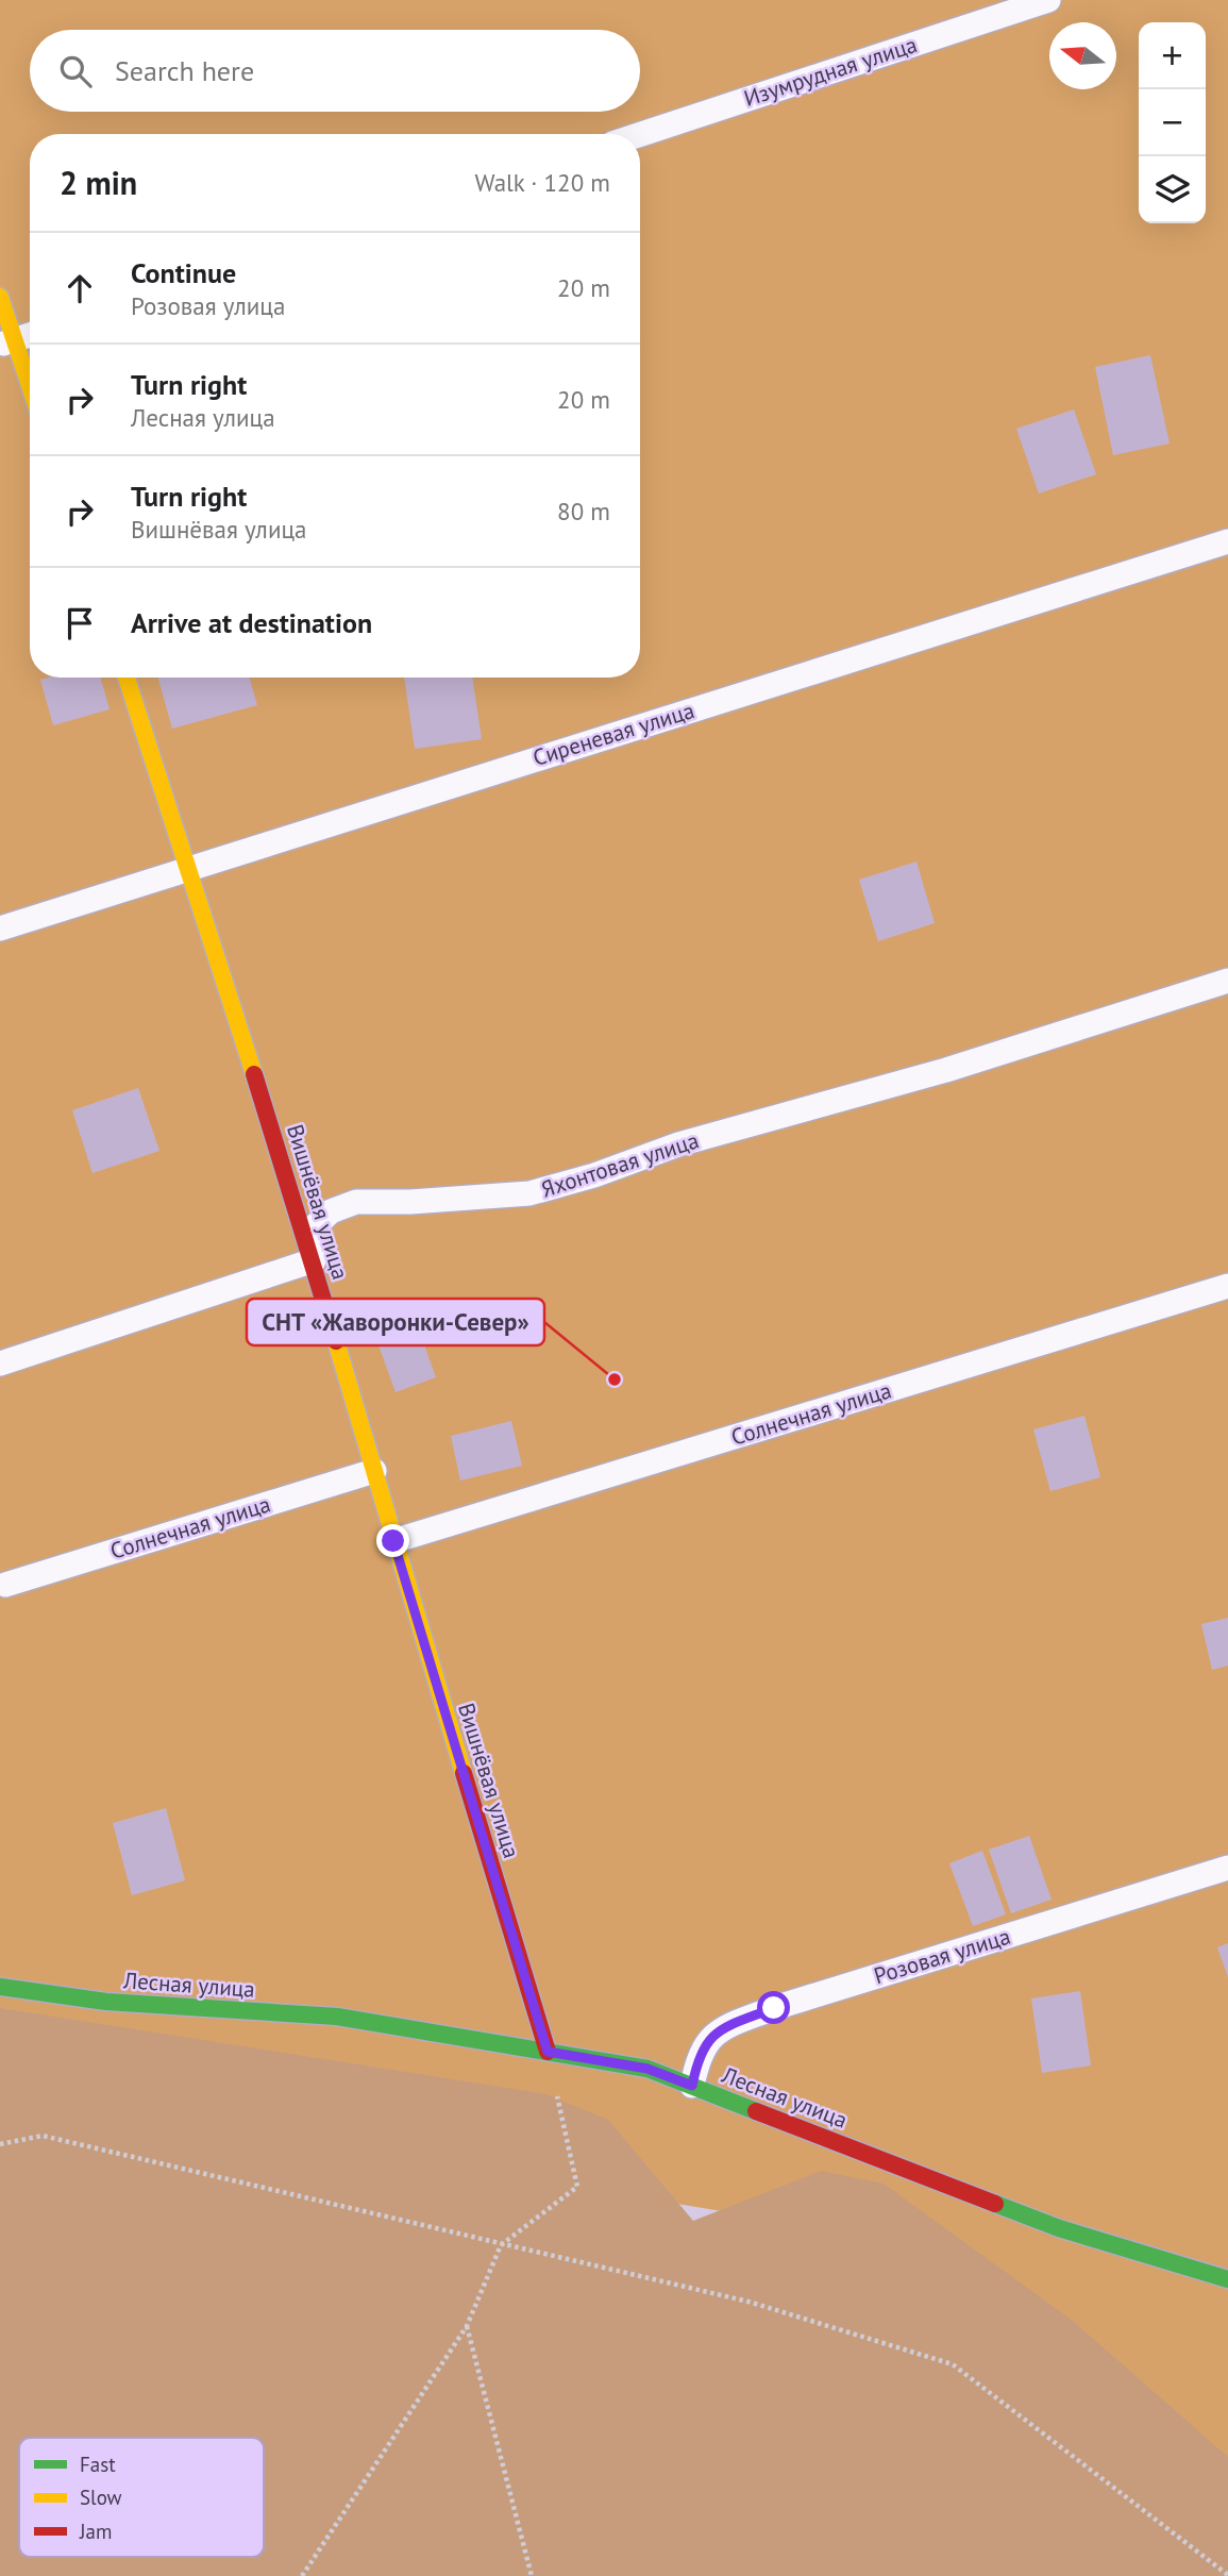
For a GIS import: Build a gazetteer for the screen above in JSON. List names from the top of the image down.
{
  "streets": {
    "street": ["Вишнёвая улица", "Лесная улица"],
    "lane": [
      "Изумрудная улица",
      "Сиреневая улица",
      "Яхонтовая улица",
      "Солнечная улица",
      "Розовая улица"
    ]
  },
  "crossings": [
    ["Сиреневая улица", "Вишнёвая улица"],
    ["Яхонтовая улица", "Вишнёвая улица"],
    ["Вишнёвая улица", "Солнечная улица"],
    ["Вишнёвая улица", "Лесная улица"],
    ["Розовая улица", "Лесная улица"]
  ],
  "places": ["СНТ «Жаворонки-Север»"],
  "legend": ["Fast", "Slow", "Jam"],
  "north": "left",
  "page": {
    "map_buttons": ["+", "−"],
    "search": "Search here",
    "heading": ["2 min", "Walk · 120 m"],
    "list": [
      ["Continue", "Розовая улица", "20 m"],
      ["Turn right", "Лесная улица", "20 m"],
      ["Turn right", "Вишнёвая улица", "80 m"],
      "Arrive at destination"
    ]
  }
}
